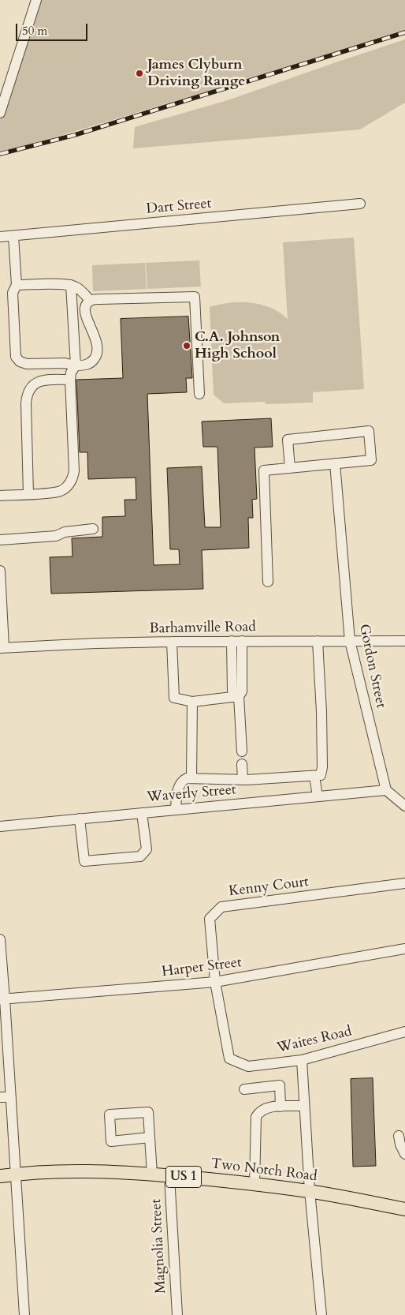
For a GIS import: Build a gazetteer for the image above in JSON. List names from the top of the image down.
{
  "streets": {
    "main road": ["Two Notch Road", "US 1"],
    "street": [
      "Dart Street",
      "Barhamville Road",
      "Gordon Street",
      "Waverly Street",
      "Kenny Court",
      "Harper Street",
      "Waites Road",
      "Magnolia Street"
    ]
  },
  "crossings": [
    ["Barhamville Road", "Gordon Street"],
    ["Gordon Street", "Waverly Street"],
    ["Kenny Court", "Harper Street"],
    ["Kenny Court", "Waites Road"],
    ["Two Notch Road", "Magnolia Street"]
  ],
  "places": ["James Clyburn Driving Range", "C.A. Johnson High School"],
  "scale_bar": "50 m"
}
